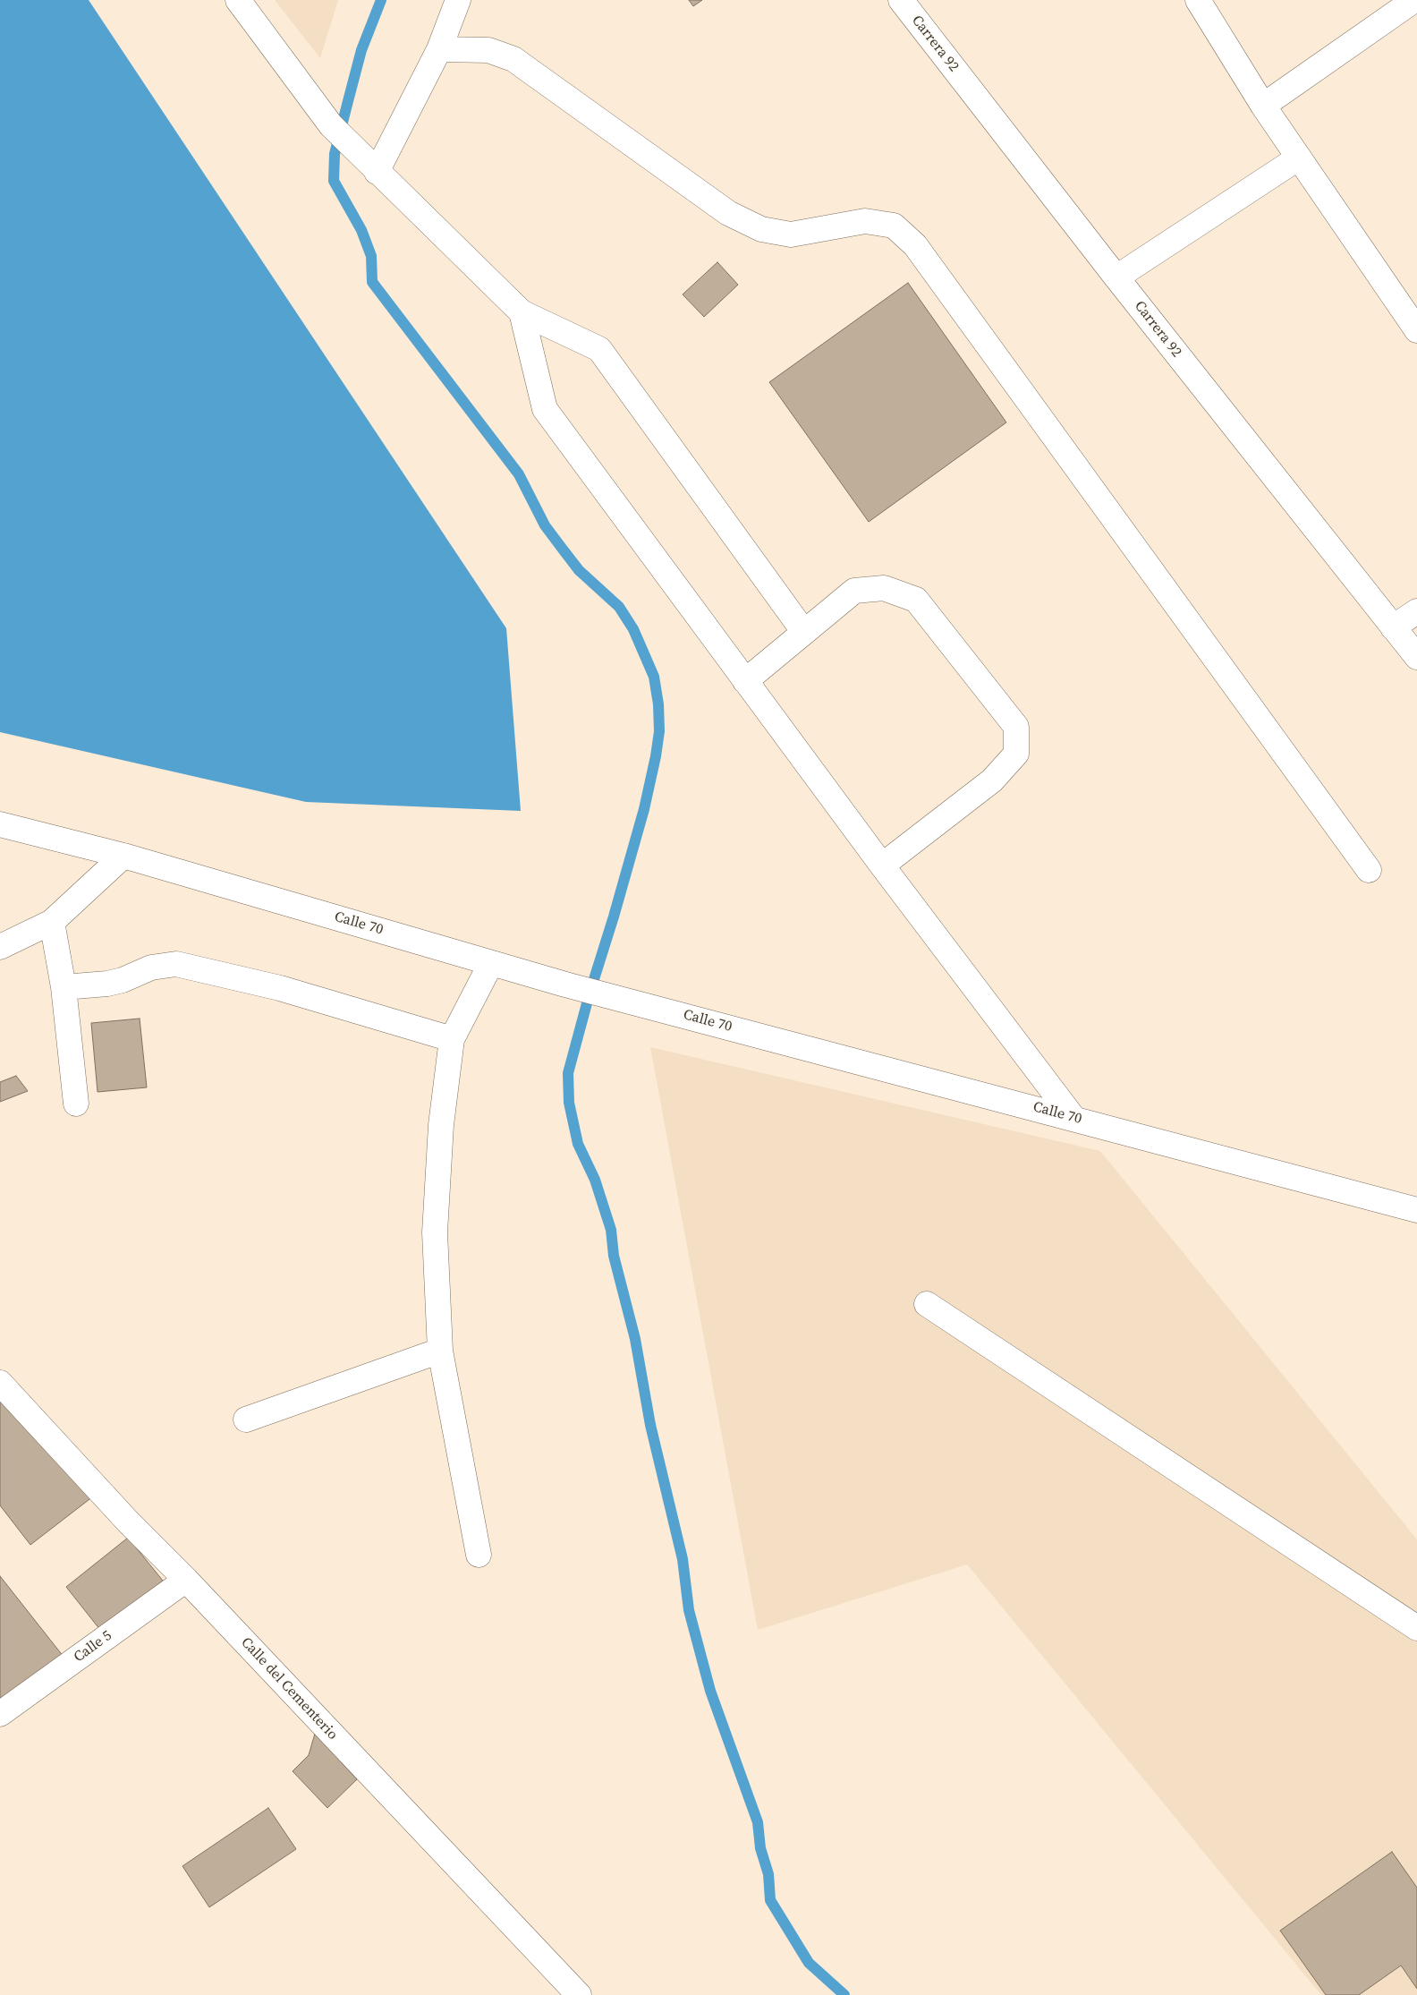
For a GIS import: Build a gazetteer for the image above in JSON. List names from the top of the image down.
{
  "streets": {
    "street": [
      "Carrera 92",
      "Calle 70",
      "Calle 5",
      "Calle del Cementerio"
    ]
  },
  "crossings": [
    ["Calle 5", "Calle del Cementerio"]
  ]
}
